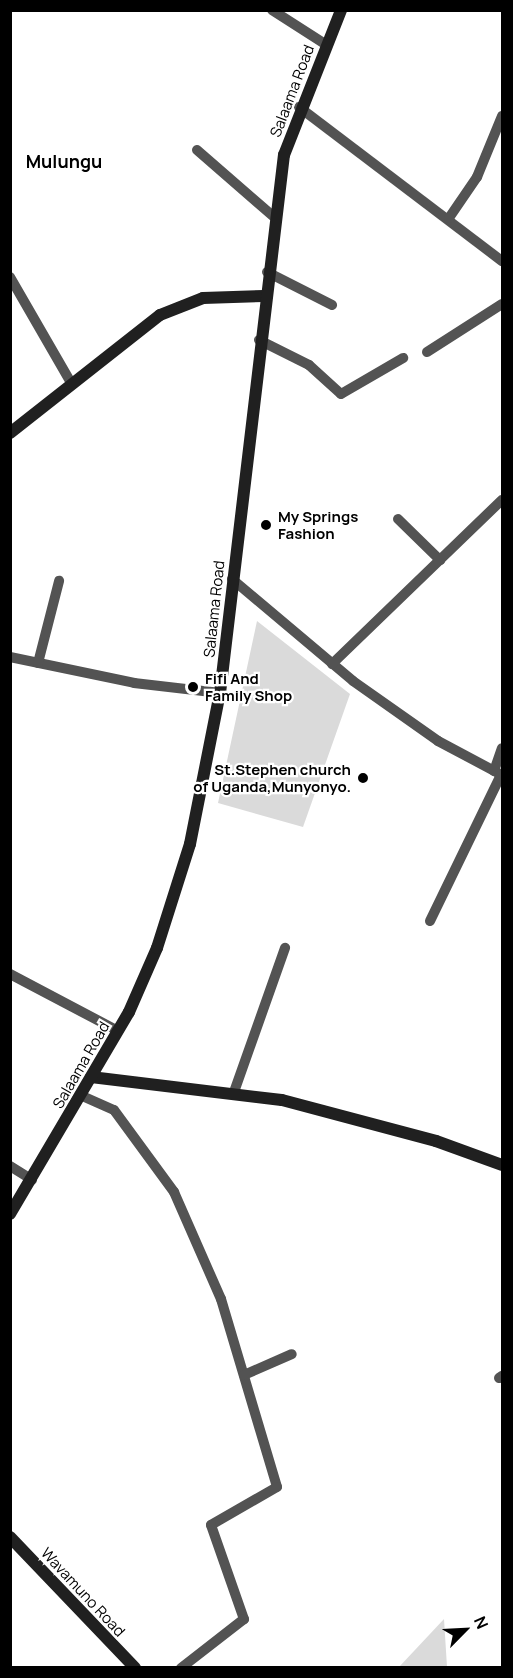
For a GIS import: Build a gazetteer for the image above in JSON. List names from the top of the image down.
{
  "streets": {
    "main road": ["Salaama Road", "Wavamuno Road"]
  },
  "districts": ["Mulungu"],
  "places": ["My Springs Fashion", "Fifi And Family Shop", "St.Stephen church of Uganda,Munyonyo."],
  "north": "top right"
}
